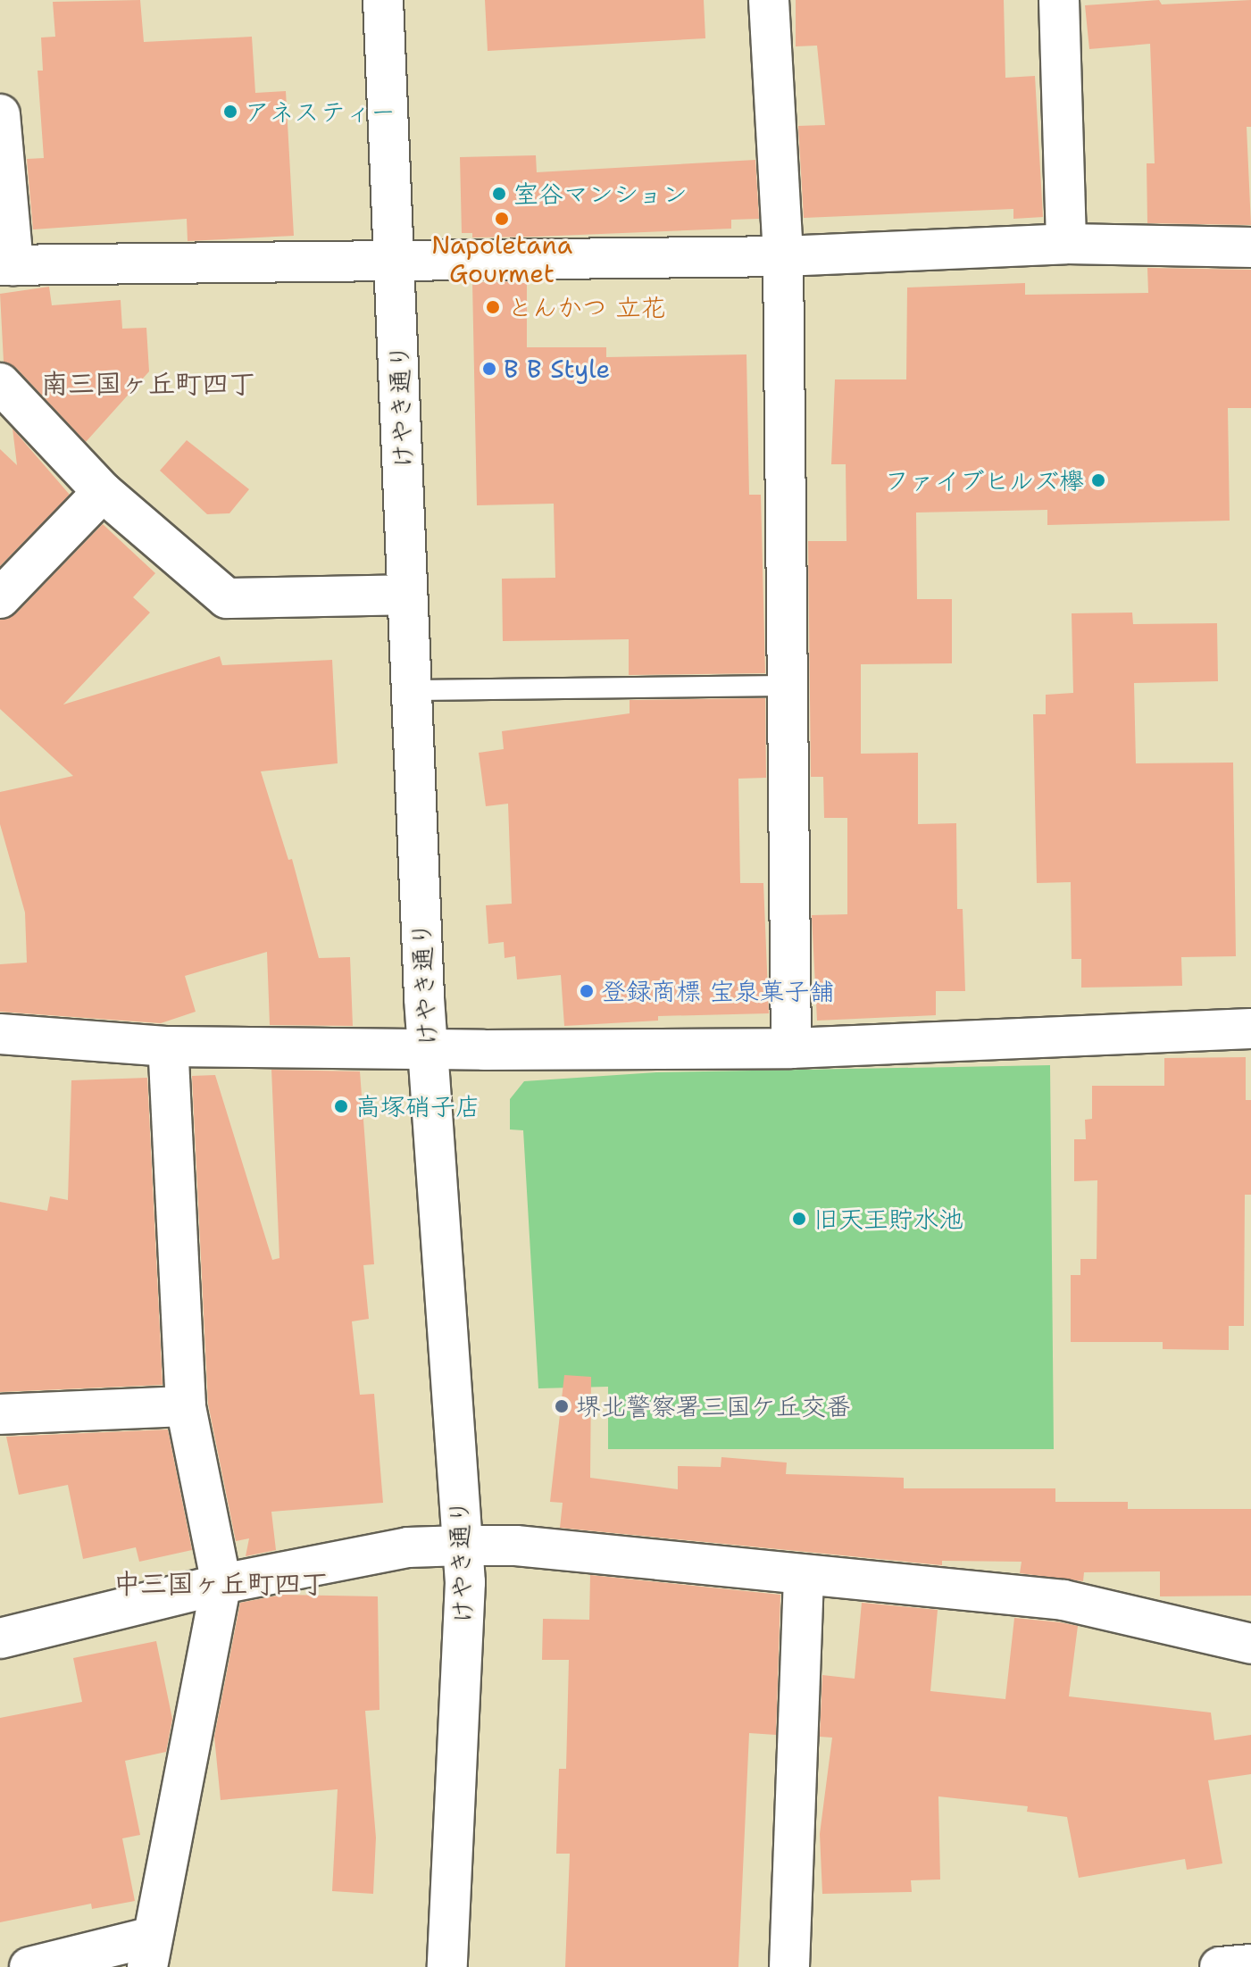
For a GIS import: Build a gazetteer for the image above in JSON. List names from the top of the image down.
{
  "streets": {
    "street": ["けやき通り"]
  },
  "districts": ["南三国ヶ丘町四丁", "中三国ヶ丘町四丁"],
  "places": [
    "アネスティー",
    "室谷マンション",
    "Napoletana Gourmet",
    "とんかつ 立花",
    "B B Style",
    "ファイブヒルズ欅",
    "登録商標 宝泉菓子舗",
    "高塚硝子店",
    "旧天王貯水池",
    "堺北警察署三国ケ丘交番"
  ]
}
